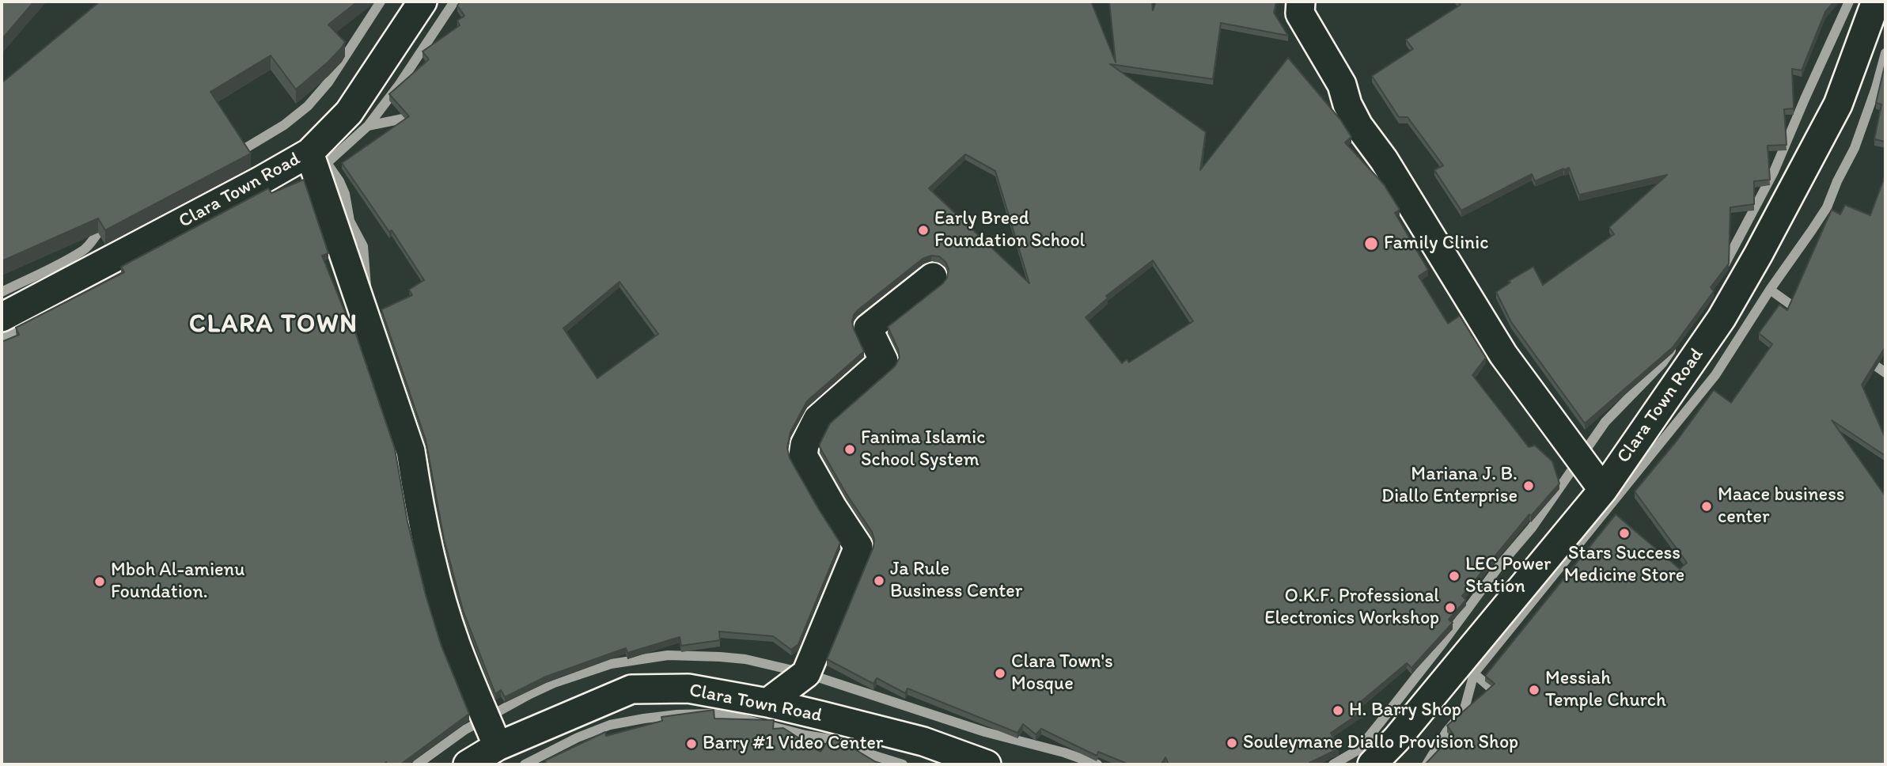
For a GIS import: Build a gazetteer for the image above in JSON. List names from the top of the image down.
{
  "streets": {
    "street": ["Clara Town Road"]
  },
  "districts": ["CLARA TOWN"],
  "places": [
    "Early Breed Foundation School",
    "Family Clinic",
    "Fanima Islamic School System",
    "Mariana J. B. Diallo Enterprise",
    "Maace business center",
    "Stars Success Medicine Store",
    "LEC Power Station",
    "Ja Rule Business Center",
    "Mboh Al-amienu Foundation.",
    "O.K.F. Professional Electronics Workshop",
    "Clara Town's Mosque",
    "Messiah Temple Church",
    "H. Barry Shop",
    "Souleymane Diallo Provision Shop",
    "Barry #1 Video Center"
  ]
}
